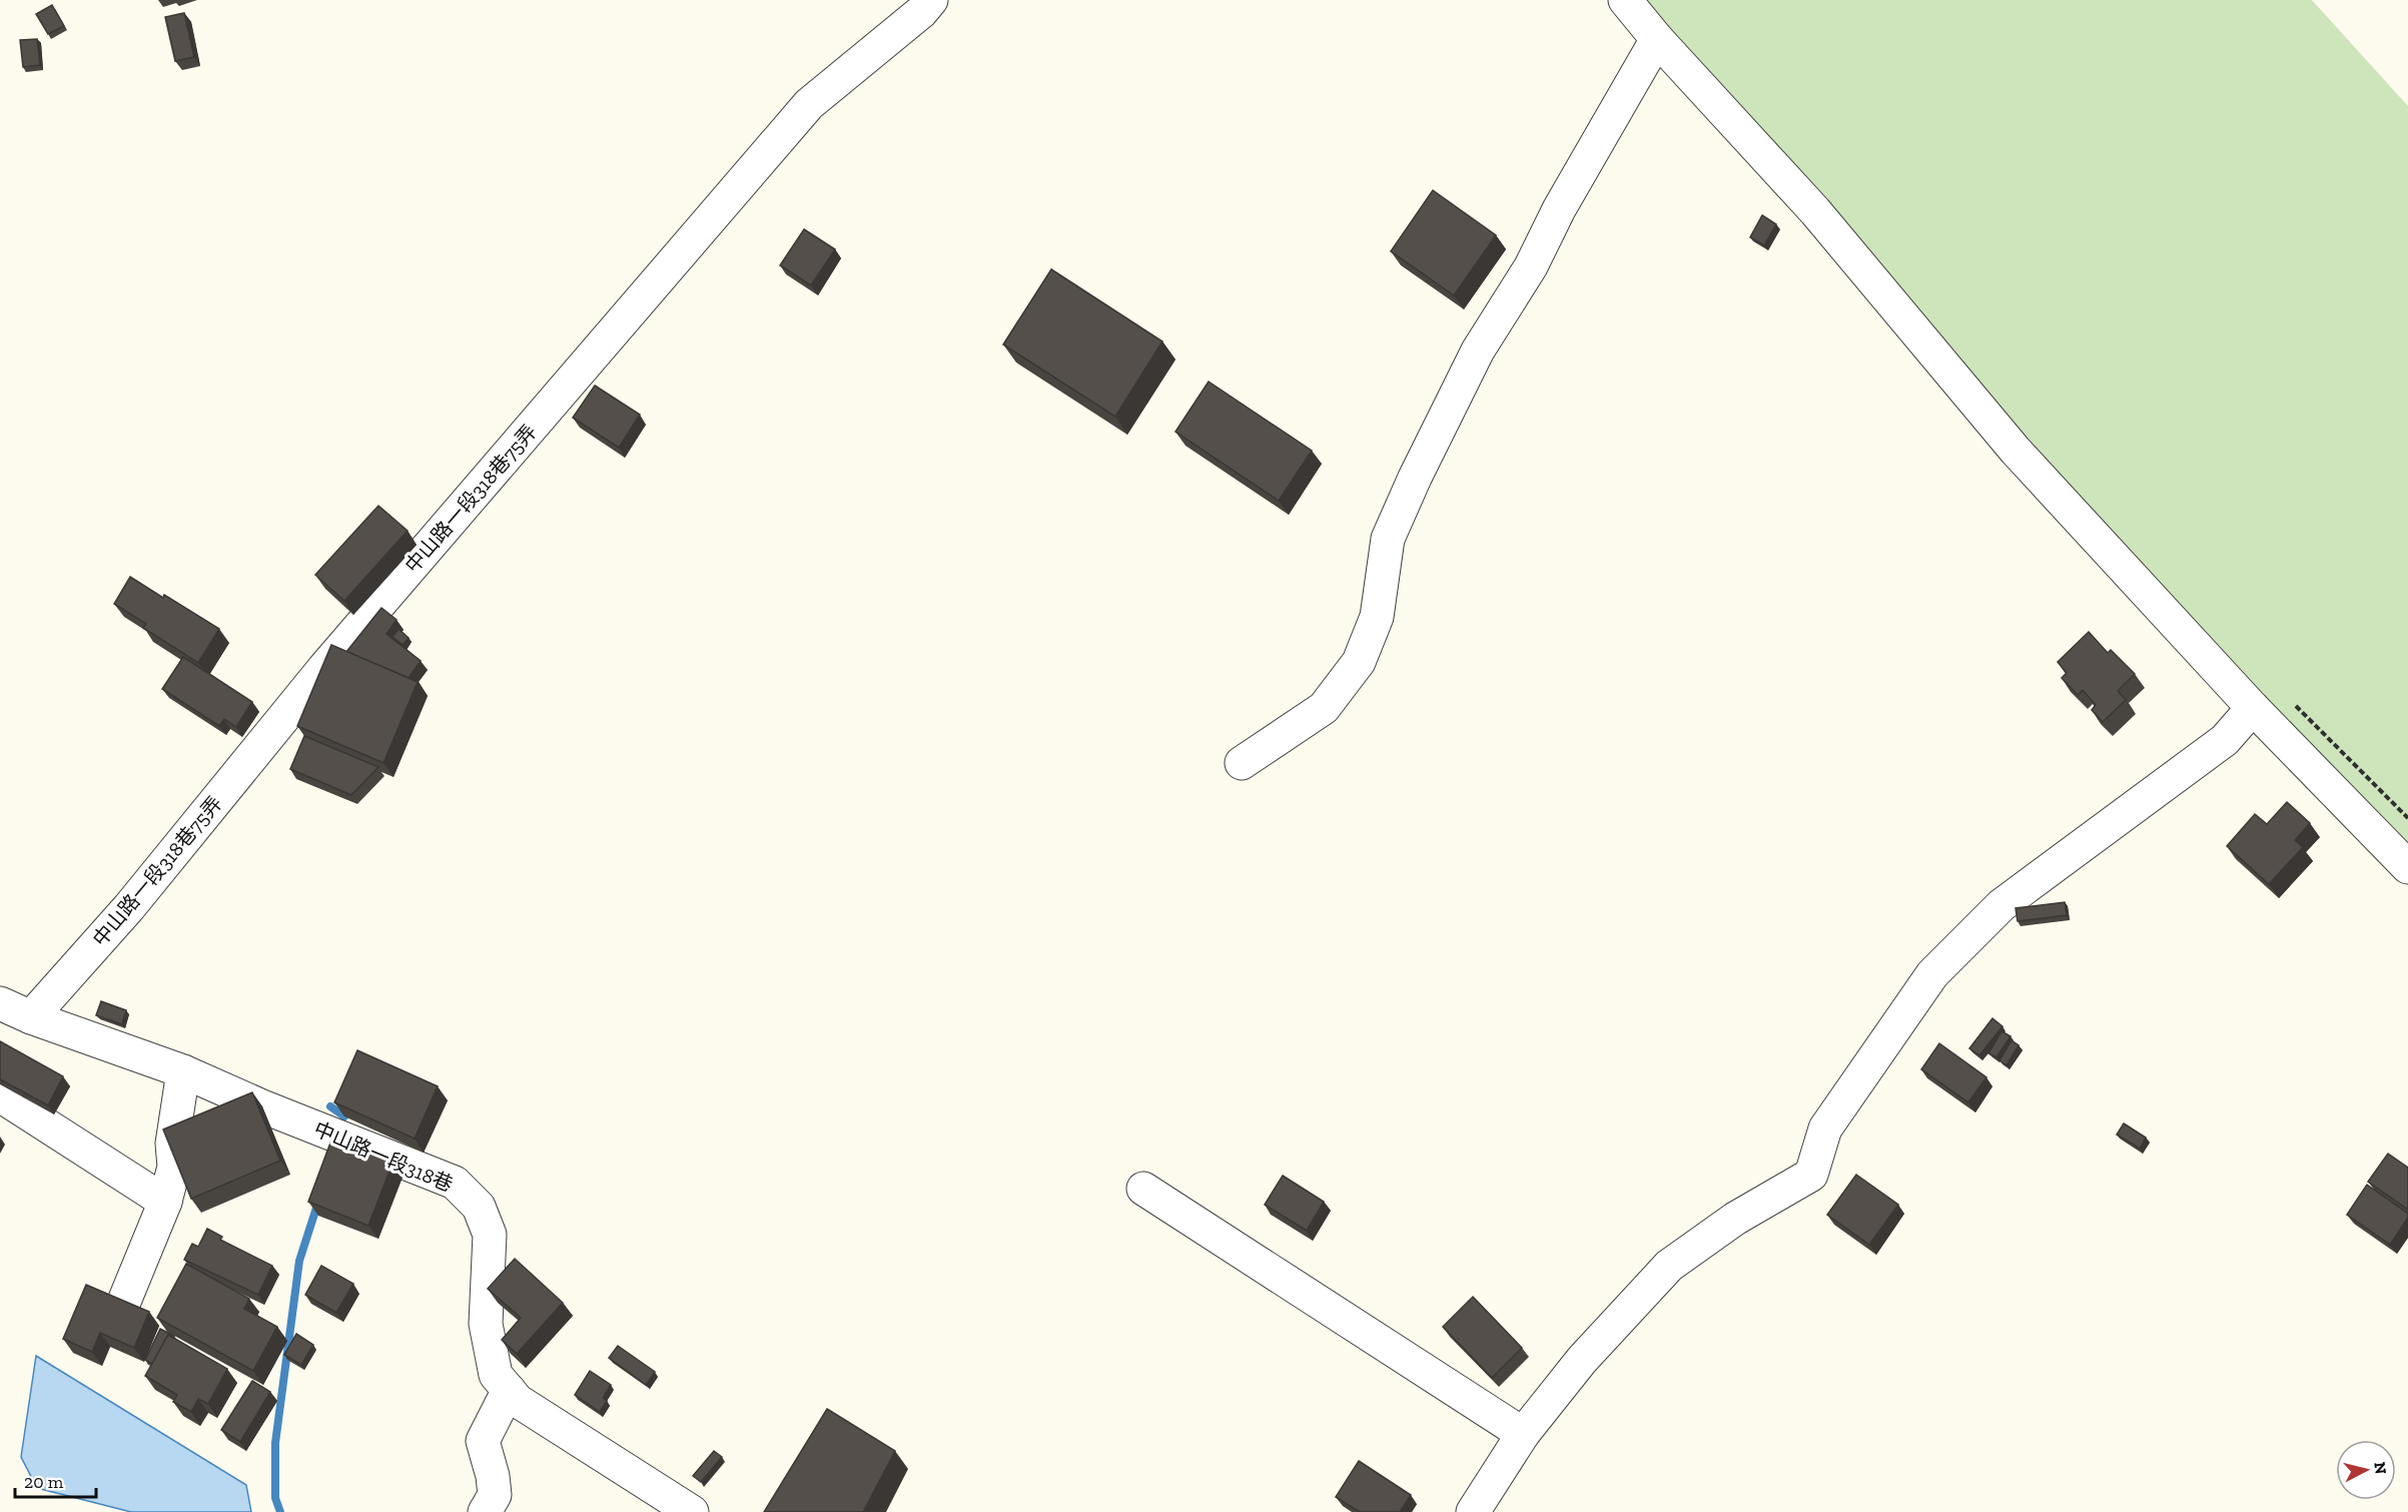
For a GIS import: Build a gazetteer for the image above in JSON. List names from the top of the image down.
{
  "streets": {
    "street": ["中山路一段318巷75弄", "中山路一段318巷"]
  },
  "crossings": [
    ["中山路一段318巷75弄", "中山路一段318巷"]
  ],
  "scale_bar": "20 m",
  "north": "right"
}
